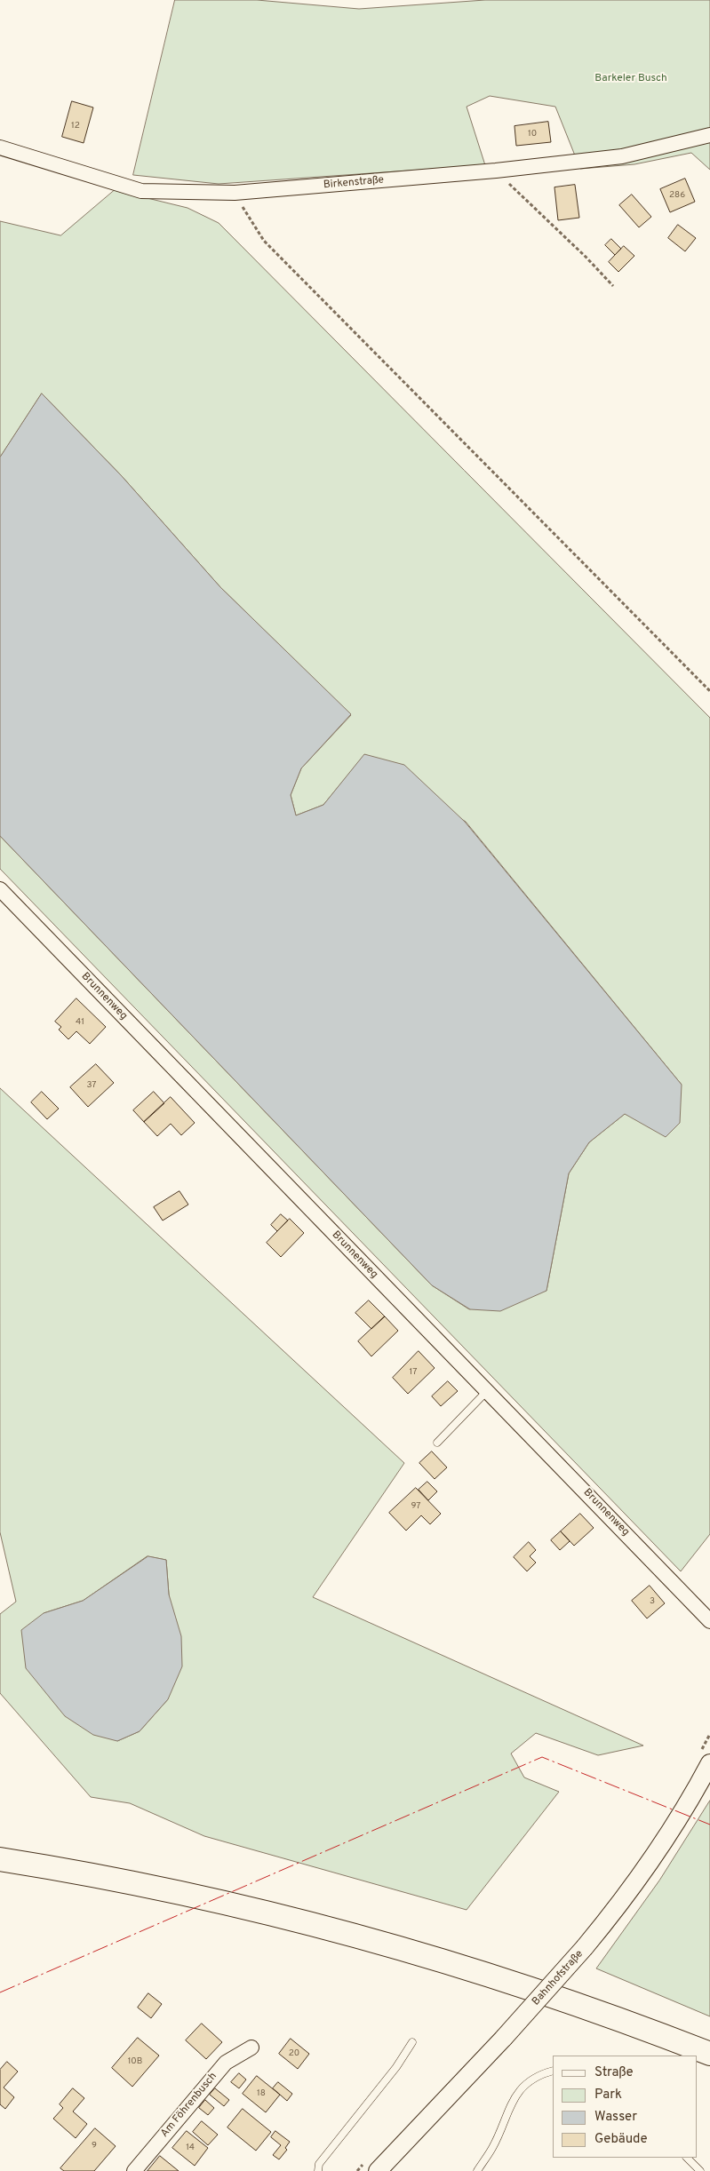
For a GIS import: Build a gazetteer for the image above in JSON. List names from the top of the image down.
{
  "streets": {
    "street": [
      "Birkenstraße",
      "Brunnenweg",
      "Bahnhofstraße",
      "Am Föhrenbusch"
    ]
  },
  "parks": ["Barkeler Busch"],
  "house_numbers": [
    "12",
    "10",
    "286",
    "41",
    "37",
    "17",
    "97",
    "3",
    "20",
    "10B",
    "18",
    "9",
    "14"
  ],
  "legend": [
    "Straße",
    "Park",
    "Wasser",
    "Gebäude"
  ]
}
